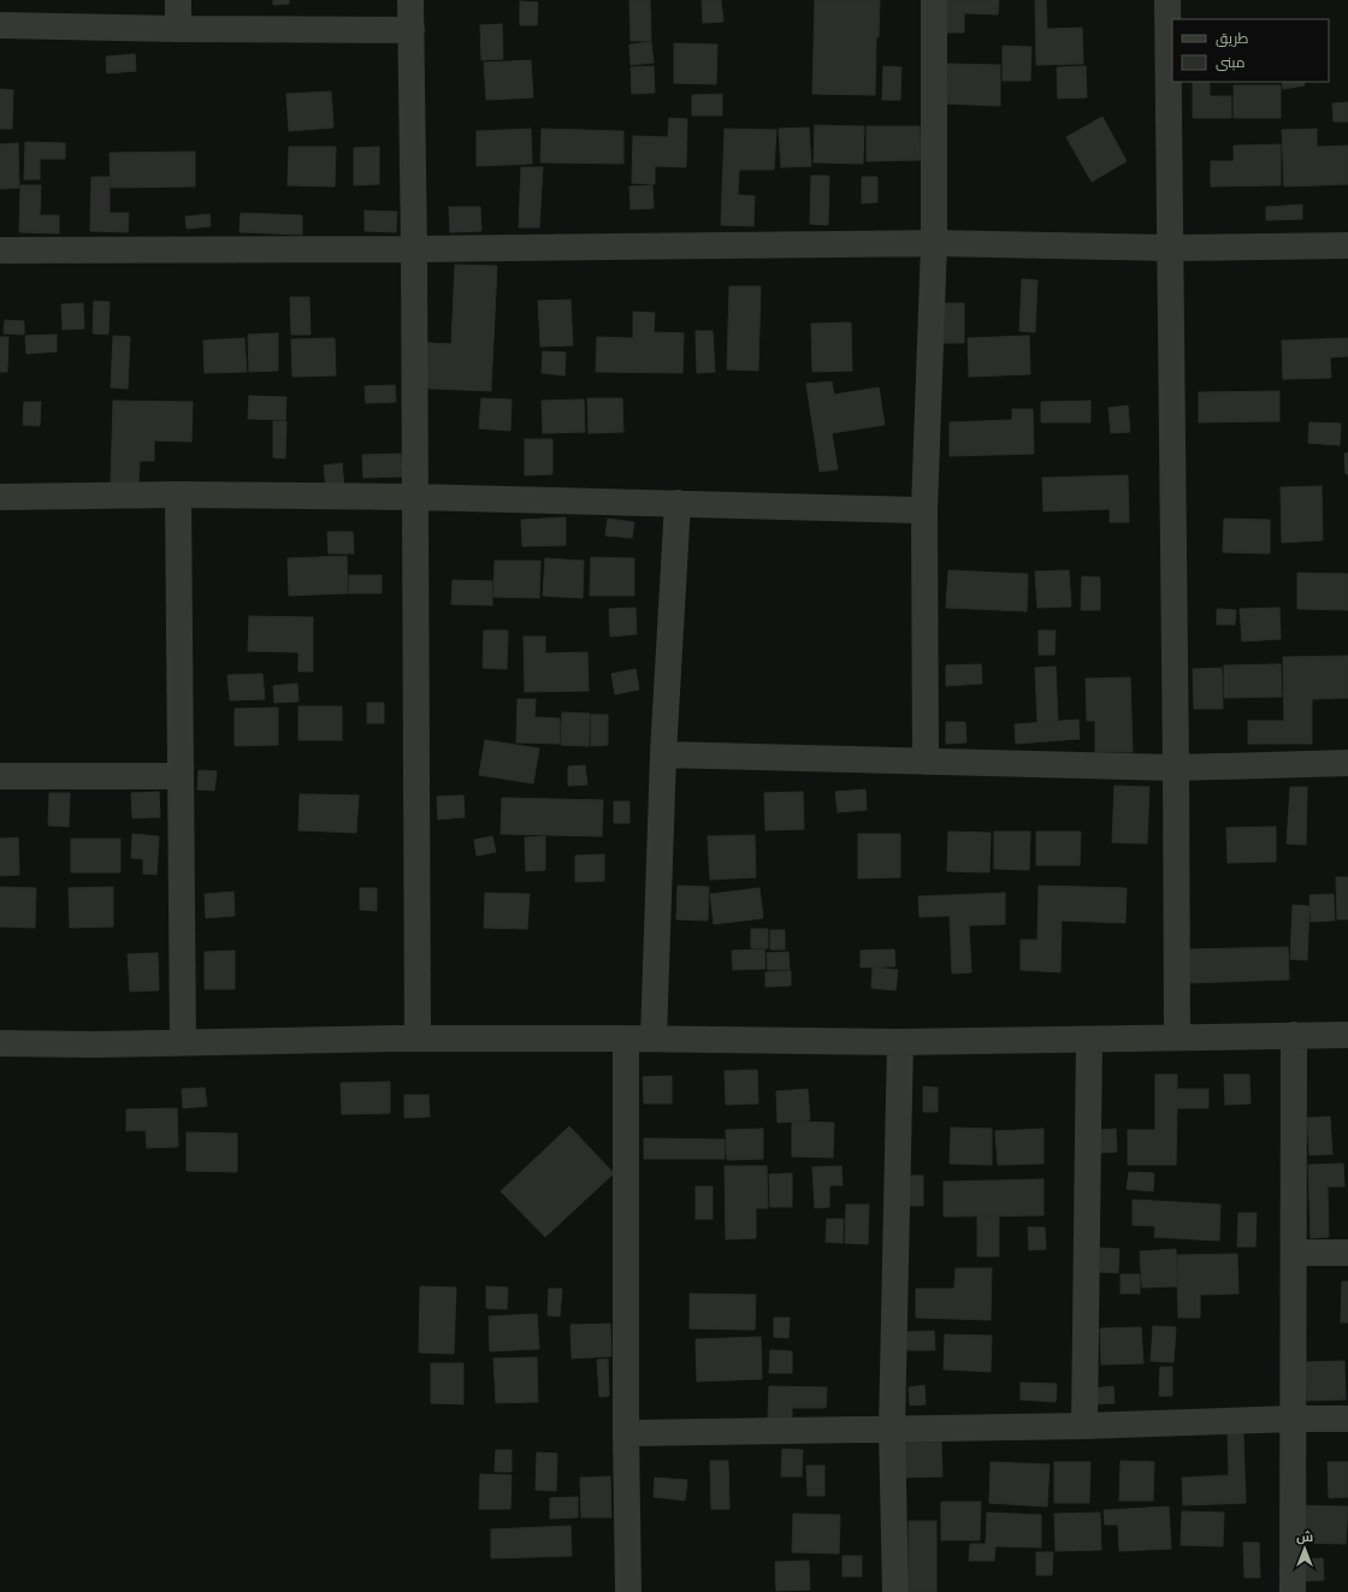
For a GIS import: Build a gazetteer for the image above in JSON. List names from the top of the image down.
{
  "legend": ["طريق", "مبنى"],
  "north": "top"
}
